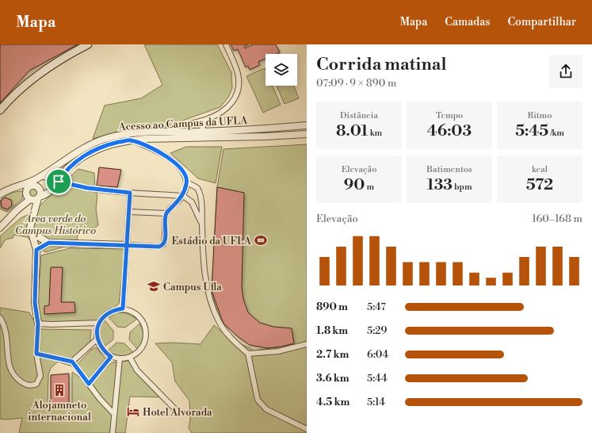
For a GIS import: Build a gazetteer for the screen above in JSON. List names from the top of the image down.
{
  "streets": {
    "street": ["Acesso ao Campus da UFLA"]
  },
  "parks": ["Área verde do Campus Histórico"],
  "places": {
    "sports": ["Estádio da UFLA"],
    "school or university": ["Campus Ufla"],
    "building": ["Alojamneto internacional"],
    "hotel": ["Hotel Alvorada"]
  },
  "page": {
    "header": "Mapa",
    "nav": ["Mapa", "Camadas", "Compartilhar"],
    "heading": ["Corrida matinal", "07:09 · 9 × 890 m"],
    "stats": [
      ["Distância", "8.01 km"],
      ["Tempo", "46:03"],
      ["Ritmo", "5:45 /km"],
      ["Elevação", "90 m"],
      ["Batimentos", "133 bpm"],
      ["kcal", "572"]
    ],
    "chart": ["Elevação", "160–168 m"],
    "list": [
      {
        "name": "890 m",
        "note": "5:47"
      },
      {
        "name": "1.8 km",
        "note": "5:29"
      },
      {
        "name": "2.7 km",
        "note": "6:04"
      },
      {
        "name": "3.6 km",
        "note": "5:44"
      },
      {
        "name": "4.5 km",
        "note": "5:14"
      }
    ]
  }
}
